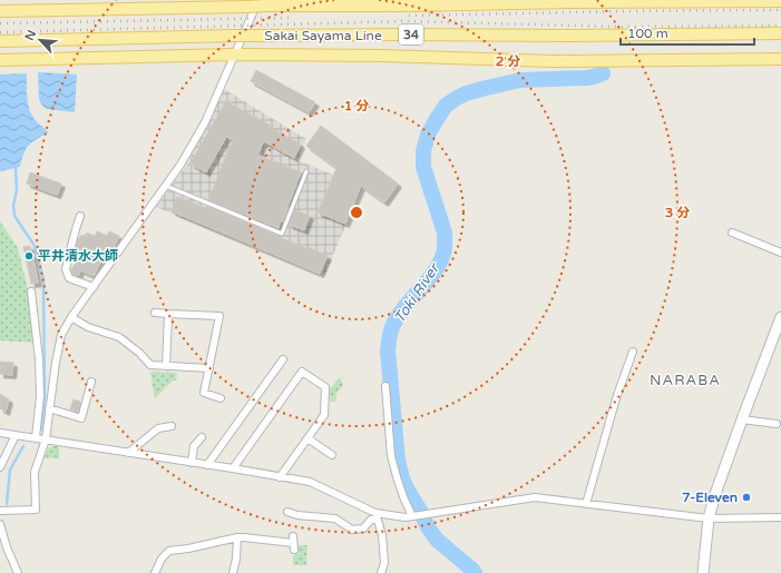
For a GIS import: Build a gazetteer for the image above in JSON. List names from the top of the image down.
{
  "streets": {
    "main road": ["34", "Sakai Sayama Line"]
  },
  "districts": ["NARABA"],
  "water": ["Toki River"],
  "places": ["平井清水大師", "7-Eleven"],
  "scale_bar": "100 m",
  "north": "top left",
  "rings": ["2 分", "1 分", "3 分"]
}
